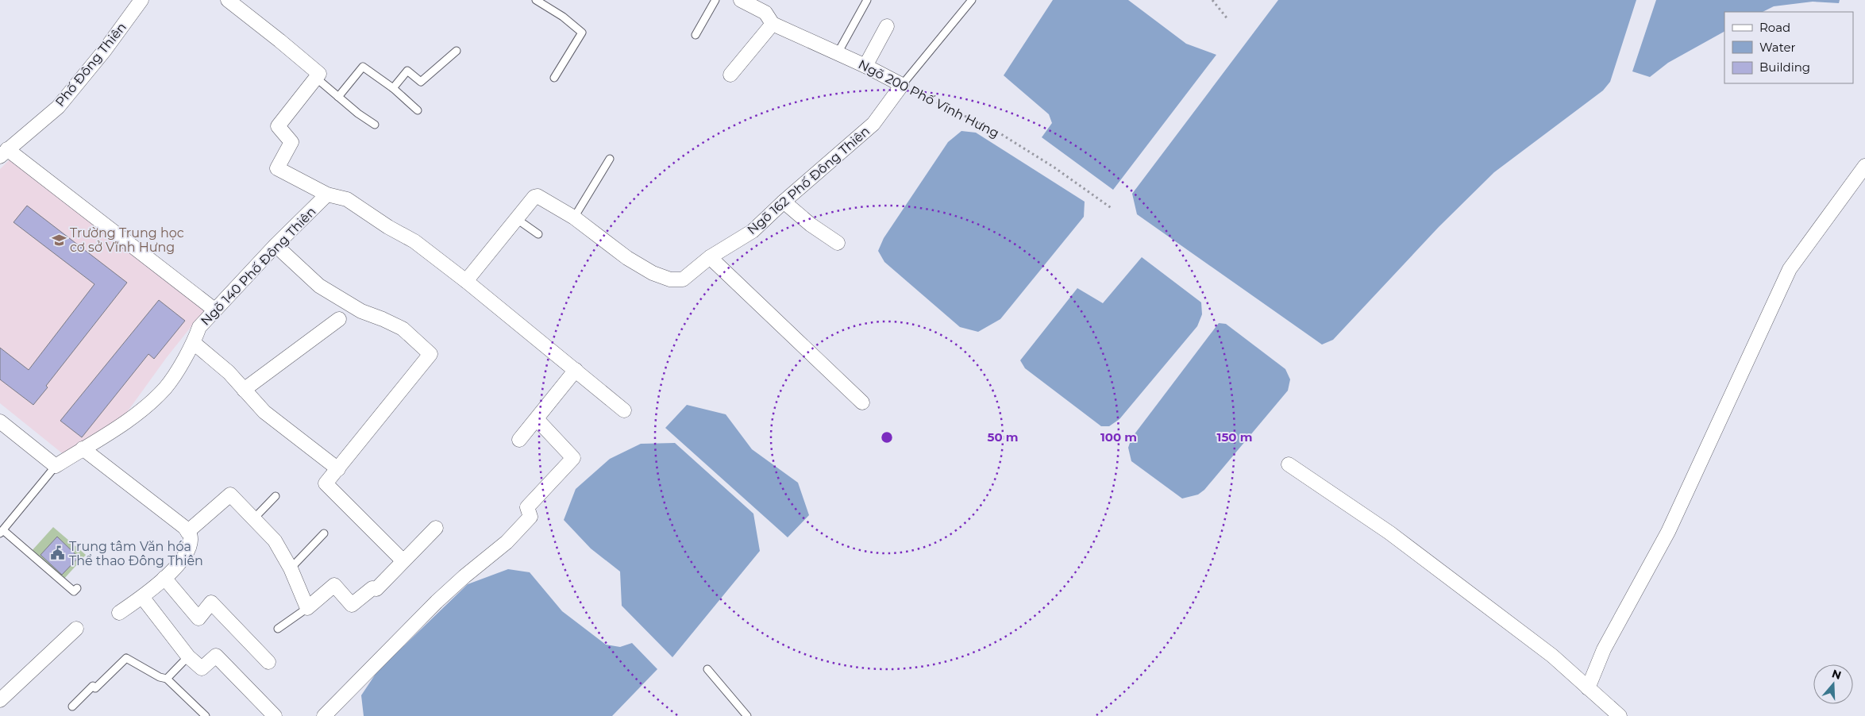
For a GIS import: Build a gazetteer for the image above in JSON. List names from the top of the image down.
{
  "streets": {
    "street": [
      "Phố Đông Thiên",
      "Ngõ 200 Phố Vĩnh Hưng",
      "Ngõ 162 Phố Đông Thiên",
      "Ngõ 140 Phố Đông Thiên"
    ]
  },
  "crossings": [
    ["Ngõ 200 Phố Vĩnh Hưng", "Ngõ 162 Phố Đông Thiên"]
  ],
  "places": {
    "school or university": ["Trường Trung học cơ sở Vĩnh Hưng"],
    "public building": ["Trung tâm Văn hóa Thể thao Đông Thiên"]
  },
  "legend": ["Road", "Water", "Building"],
  "north": "top",
  "rings": ["50 m", "100 m", "150 m"]
}
